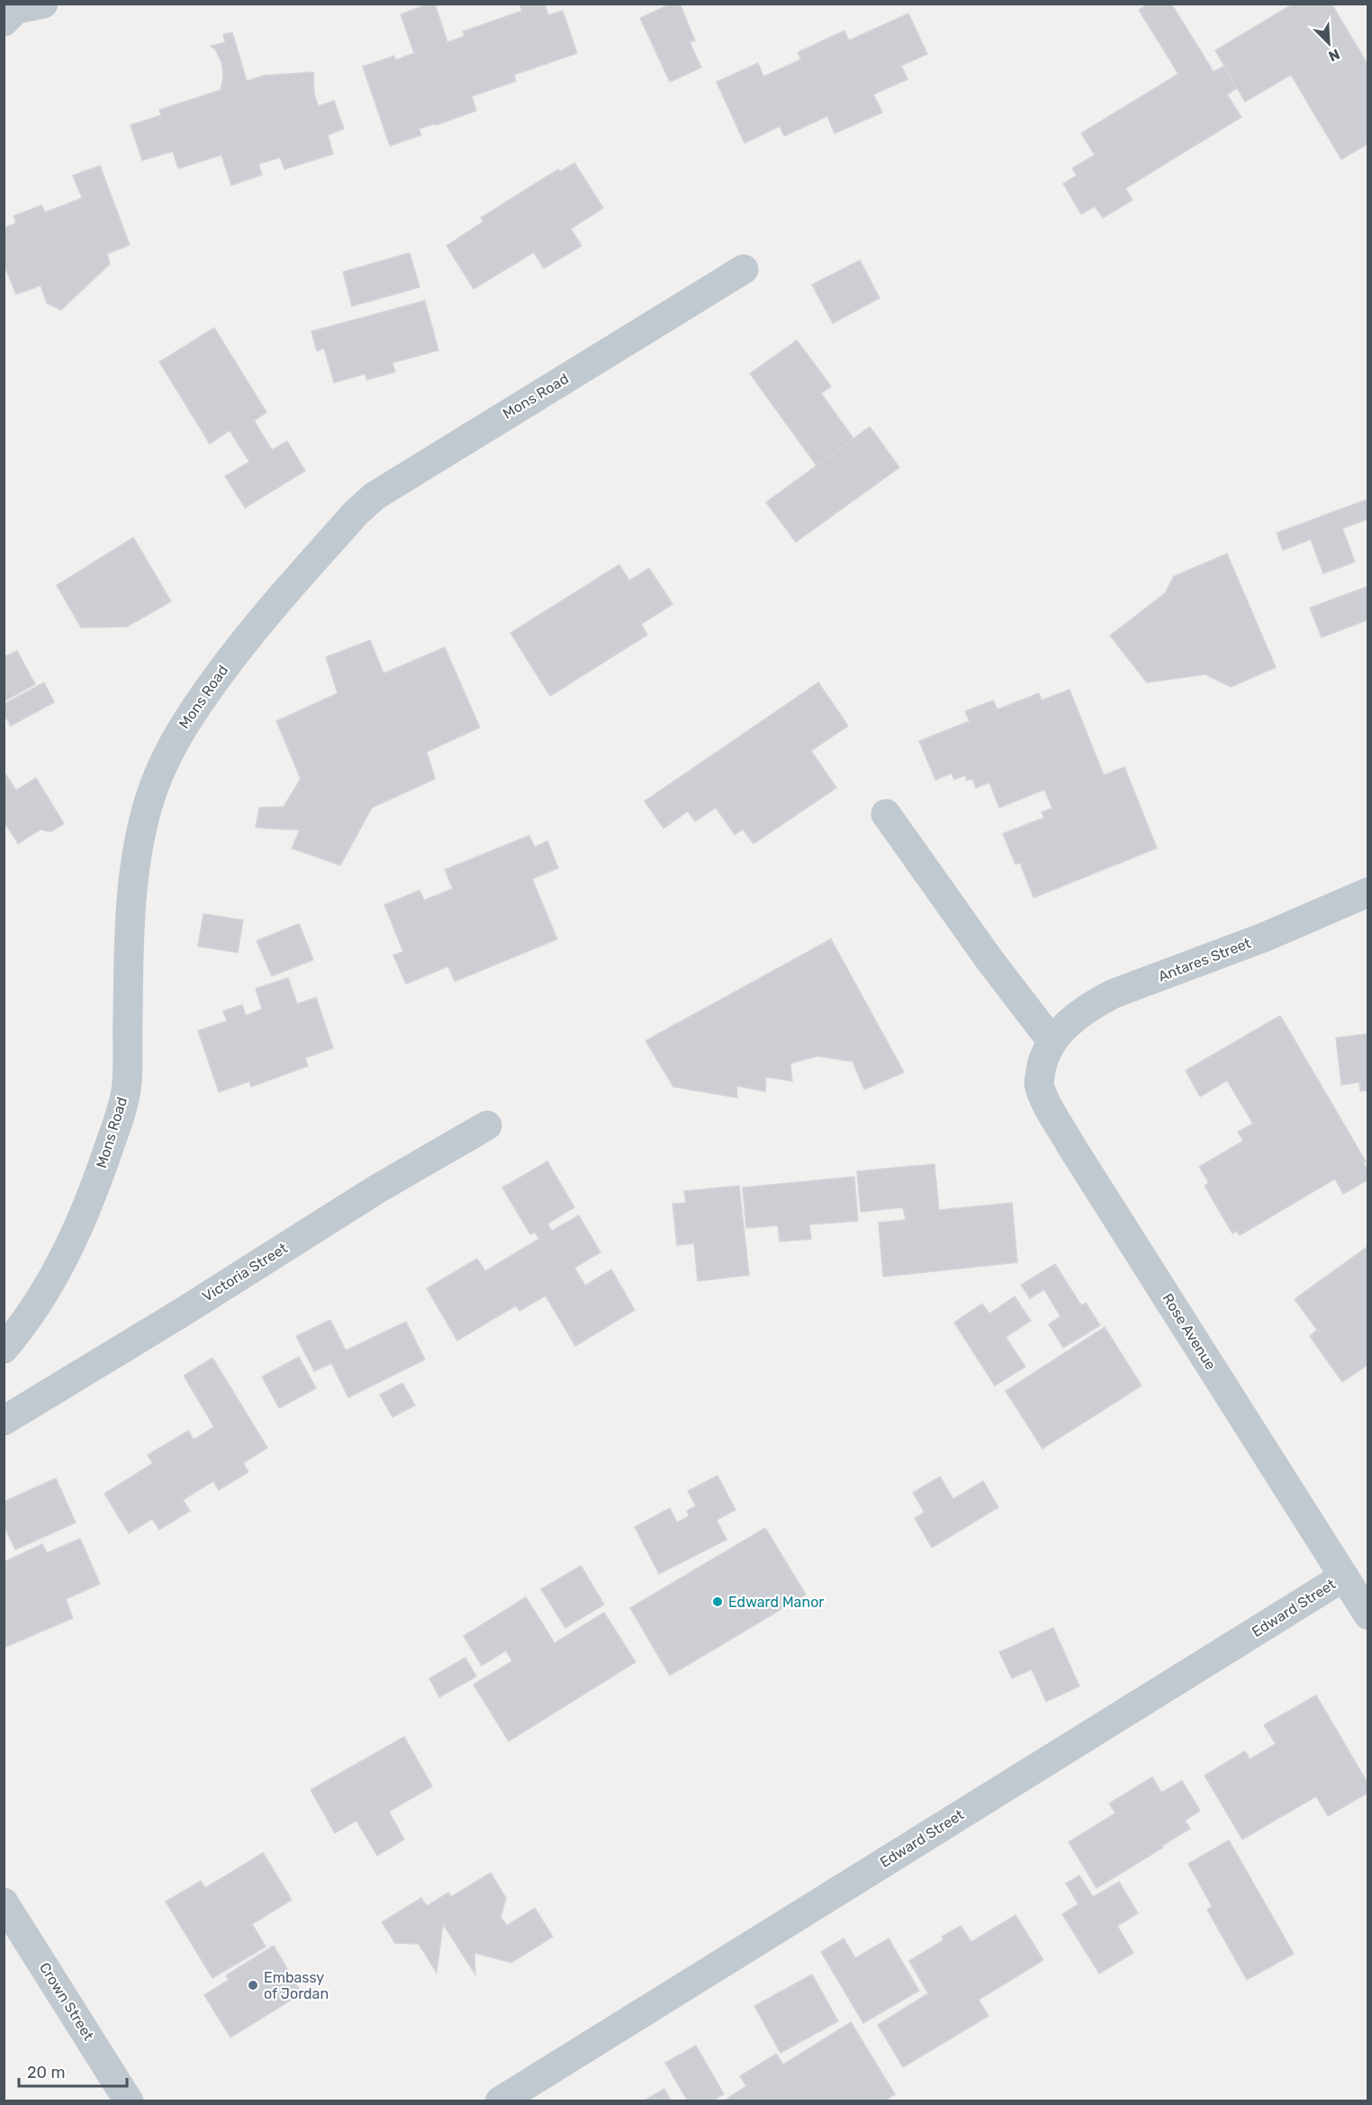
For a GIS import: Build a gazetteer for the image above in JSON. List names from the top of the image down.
{
  "streets": {
    "street": [
      "Mons Road",
      "Antares Street",
      "Victoria Street",
      "Rose Avenue",
      "Edward Street",
      "Crown Street"
    ]
  },
  "crossings": [
    ["Antares Street", "Rose Avenue"],
    ["Rose Avenue", "Edward Street"]
  ],
  "places": ["Edward Manor", "Embassy of Jordan"],
  "scale_bar": "20 m",
  "north": "bottom right"
}
